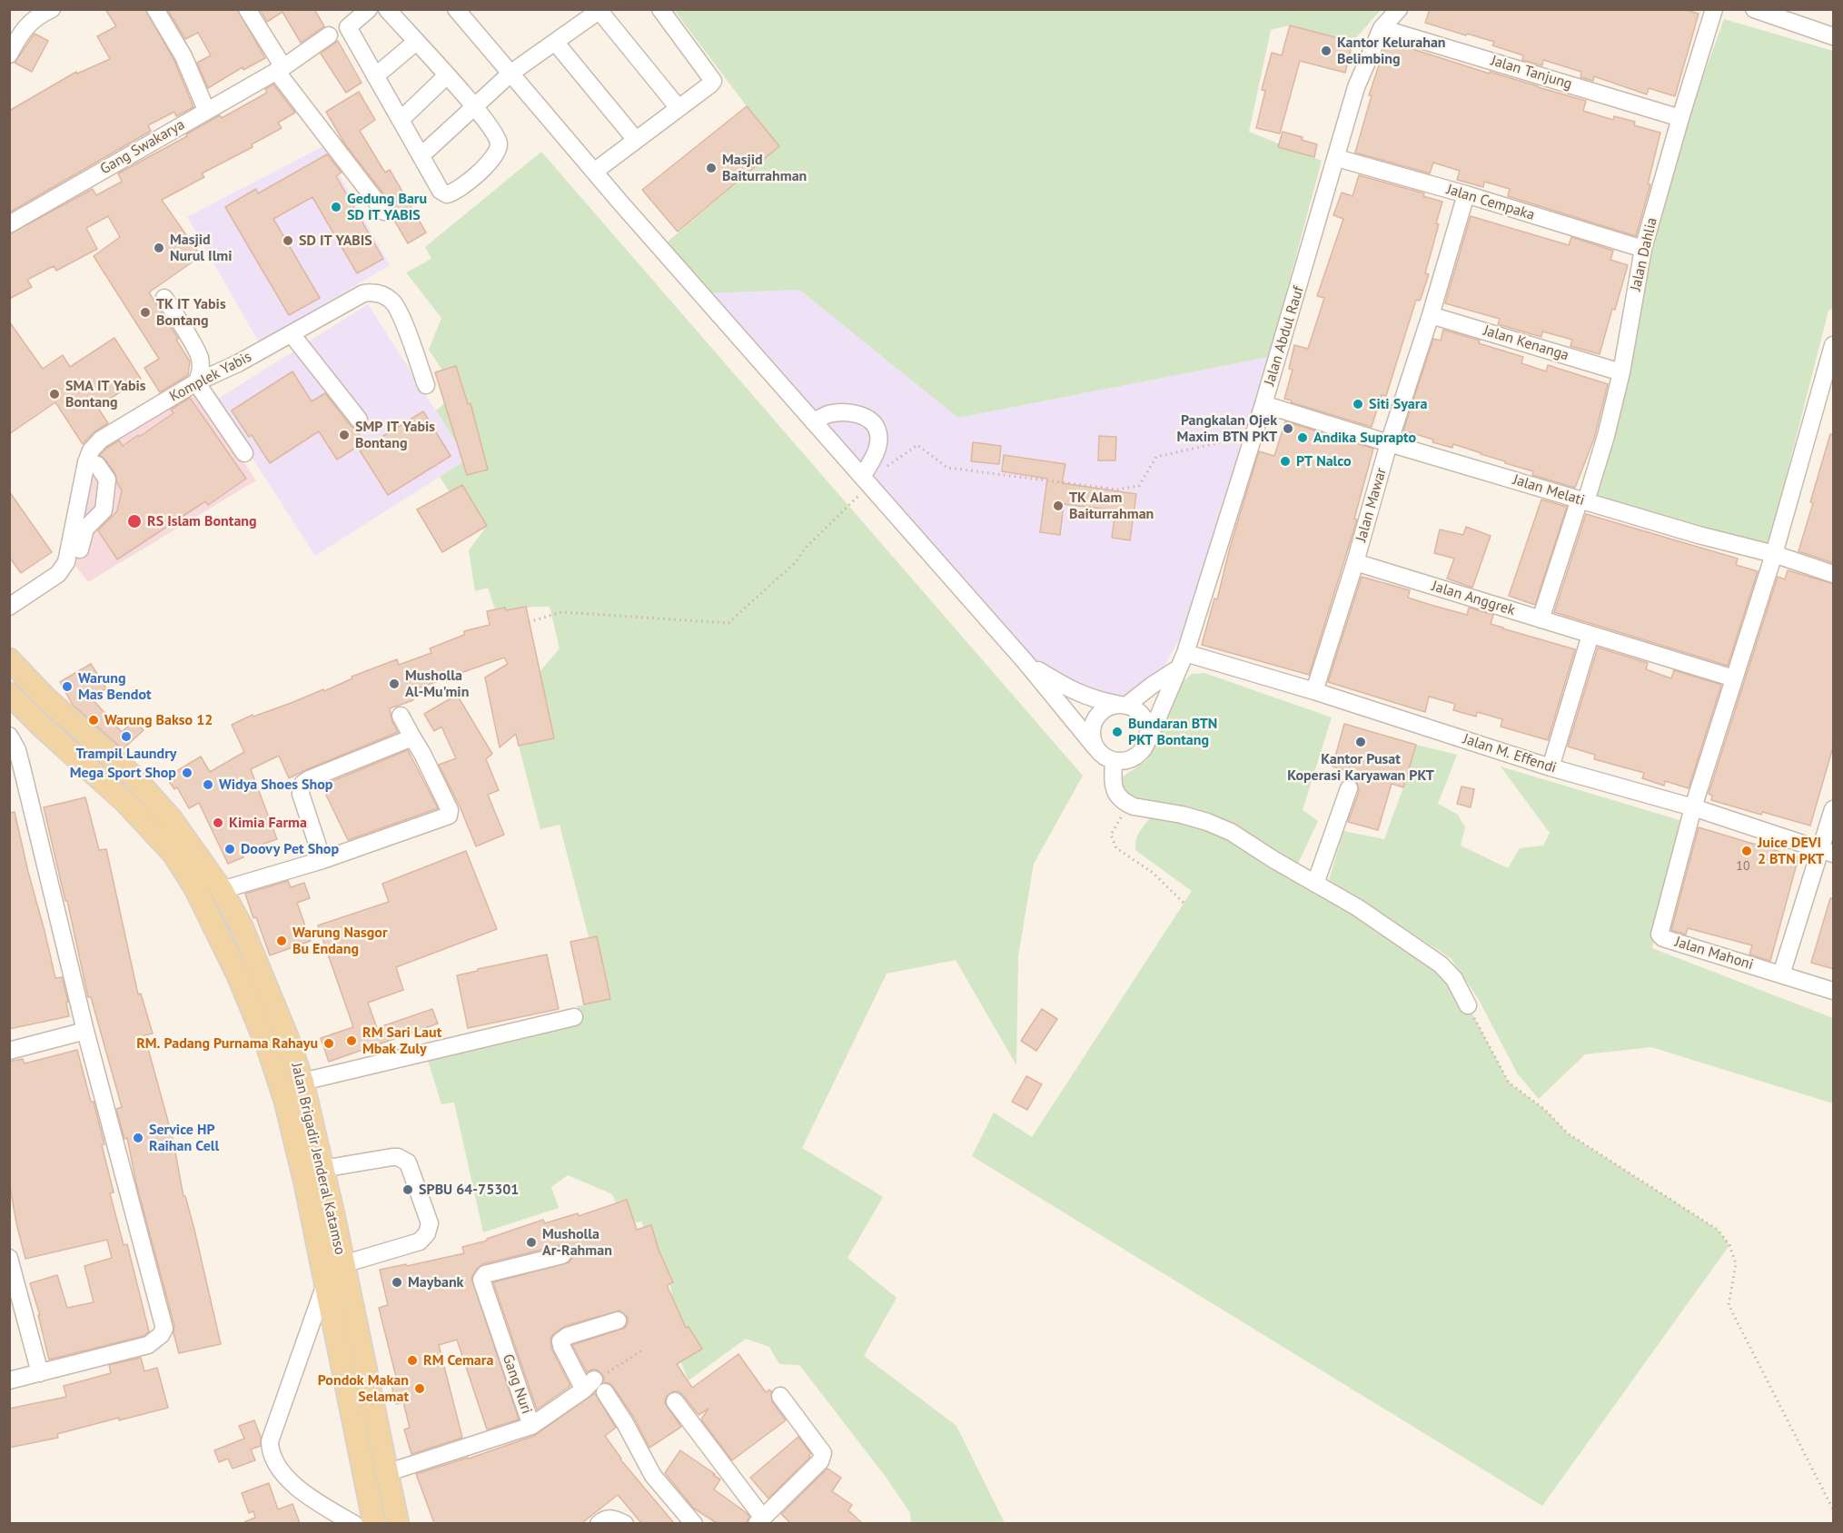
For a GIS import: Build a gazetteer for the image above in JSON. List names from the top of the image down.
{
  "streets": {
    "main road": ["Jalan Brigadir Jenderal Katamso"],
    "street": [
      "Jalan Tanjung",
      "Gang Swakarya",
      "Jalan Cempaka",
      "Jalan Dahlia",
      "Jalan Abdul Rauf",
      "Jalan Kenanga",
      "Komplek Yabis",
      "Jalan Melati",
      "Jalan Mawar",
      "Jalan Anggrek",
      "Jalan M. Effendi",
      "Jalan Mahoni",
      "Gang Nuri"
    ]
  },
  "crossings": [
    ["Jalan Tanjung", "Jalan Dahlia"],
    ["Jalan Tanjung", "Jalan Abdul Rauf"],
    ["Jalan Cempaka", "Jalan Dahlia"],
    ["Jalan Cempaka", "Jalan Abdul Rauf"],
    ["Jalan Cempaka", "Jalan Mawar"],
    ["Jalan Dahlia", "Jalan Kenanga"],
    ["Jalan Dahlia", "Jalan Melati"],
    ["Jalan Dahlia", "Jalan Anggrek"],
    ["Jalan Abdul Rauf", "Jalan Melati"],
    ["Jalan Abdul Rauf", "Jalan M. Effendi"],
    ["Jalan Kenanga", "Jalan Mawar"],
    ["Jalan Melati", "Jalan Mawar"],
    ["Jalan Mawar", "Jalan Anggrek"],
    ["Jalan Mawar", "Jalan M. Effendi"],
    ["Jalan M. Effendi", "Jalan Mahoni"],
    ["Jalan Brigadir Jenderal Katamso", "Gang Nuri"]
  ],
  "places": [
    "Kantor Kelurahan Belimbing",
    "Masjid Baiturrahman",
    "Gedung Baru SD IT YABIS",
    "SD IT YABIS",
    "Masjid Nurul Ilmi",
    "TK IT Yabis Bontang",
    "SMA IT Yabis Bontang",
    "Siti Syara",
    "Pangkalan Ojek Maxim BTN PKT",
    "SMP IT Yabis Bontang",
    "Andika Suprapto",
    "PT Nalco",
    "TK Alam Baiturrahman",
    "RS Islam Bontang",
    "Musholla Al-Mu'min",
    "Warung Mas Bendot",
    "Warung Bakso 12",
    "Bundaran BTN PKT Bontang",
    "Trampil Laundry",
    "Kantor Pusat Koperasi Karyawan PKT",
    "Mega Sport Shop",
    "Widya Shoes Shop",
    "Kimia Farma",
    "Doovy Pet Shop",
    "Juice DEVI 2 BTN PKT",
    "Warung Nasgor Bu Endang",
    "RM Sari Laut Mbak Zuly",
    "RM. Padang Purnama Rahayu",
    "Service HP Raihan Cell",
    "SPBU 64-75301",
    "Musholla Ar-Rahman",
    "Maybank",
    "RM Cemara",
    "Pondok Makan Selamat"
  ],
  "house_numbers": ["10"]
}
